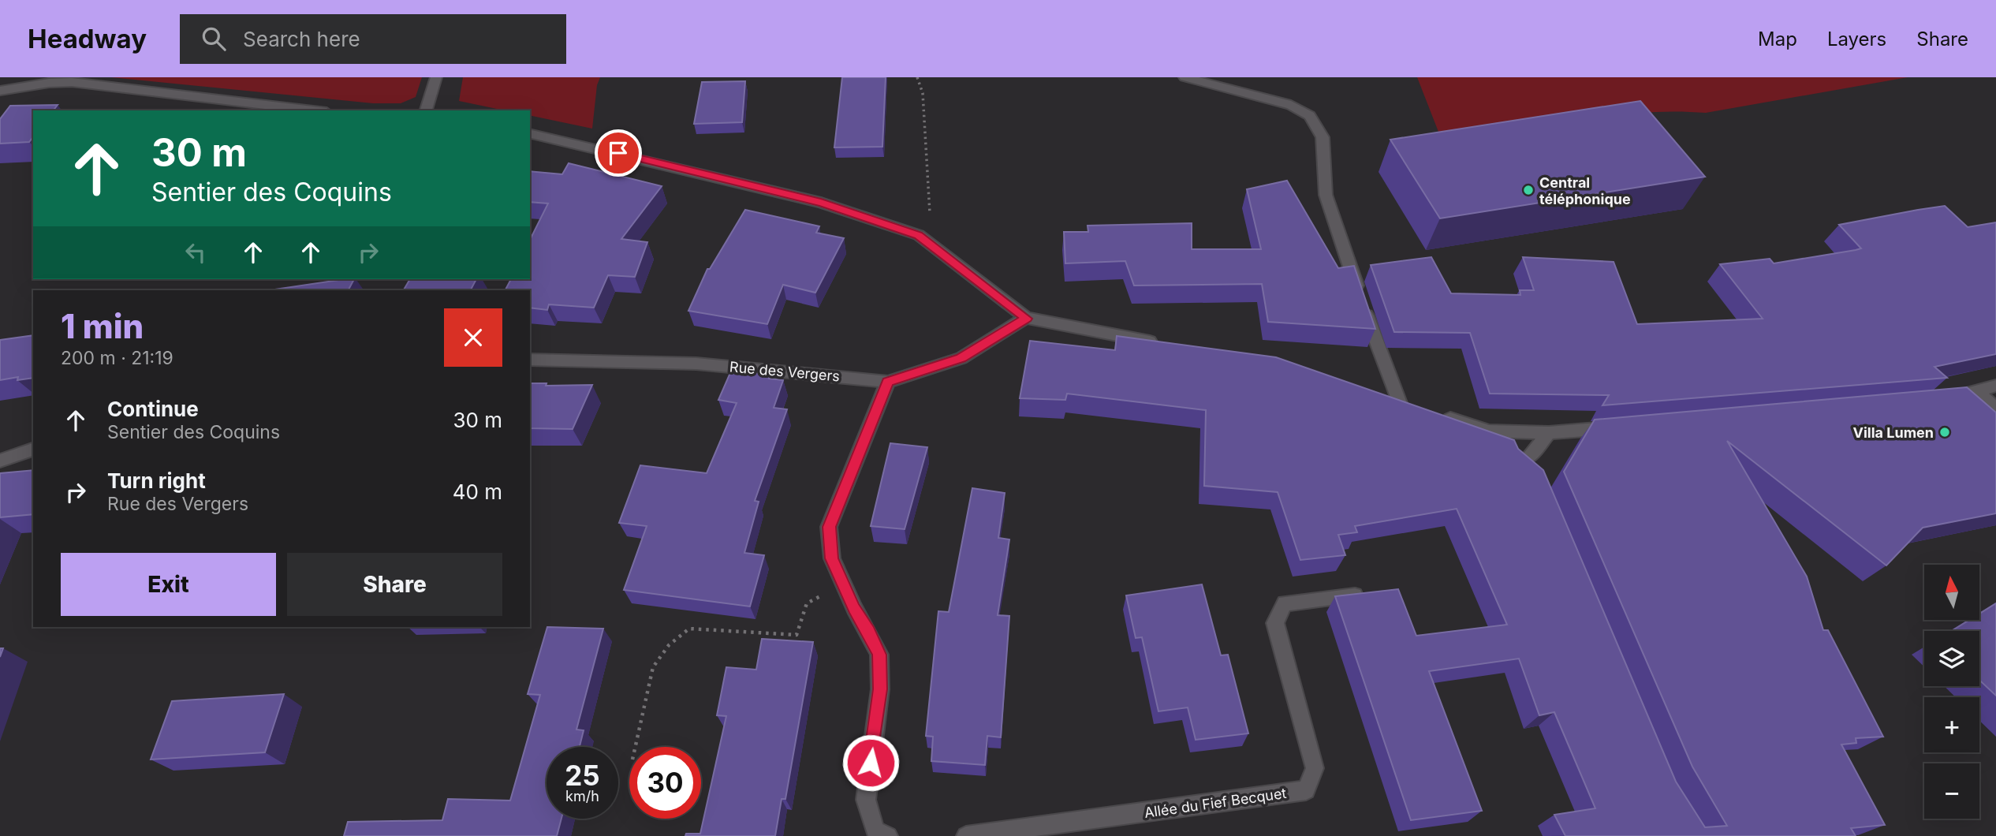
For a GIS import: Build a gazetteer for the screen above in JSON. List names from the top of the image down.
{
  "streets": {
    "street": ["Rue des Vergers", "Allée du Fief Becquet"]
  },
  "places": ["Central téléphonique", "Villa Lumen"],
  "north": "top",
  "page": {
    "header": "Headway",
    "search": "Search here",
    "nav": ["Map", "Layers", "Share"],
    "turn": ["30 m", "Sentier des Coquins"],
    "heading": ["1 min", "200 m · 21:19"],
    "list": [
      {
        "name": "Continue",
        "note": "Sentier des Coquins",
        "value": "30 m"
      },
      {
        "name": "Turn right",
        "note": "Rue des Vergers",
        "value": "40 m"
      }
    ],
    "buttons": ["Exit", "Share"],
    "map_buttons": ["+", "−"],
    "speed": "25 km/h",
    "limit": "30"
  }
}
